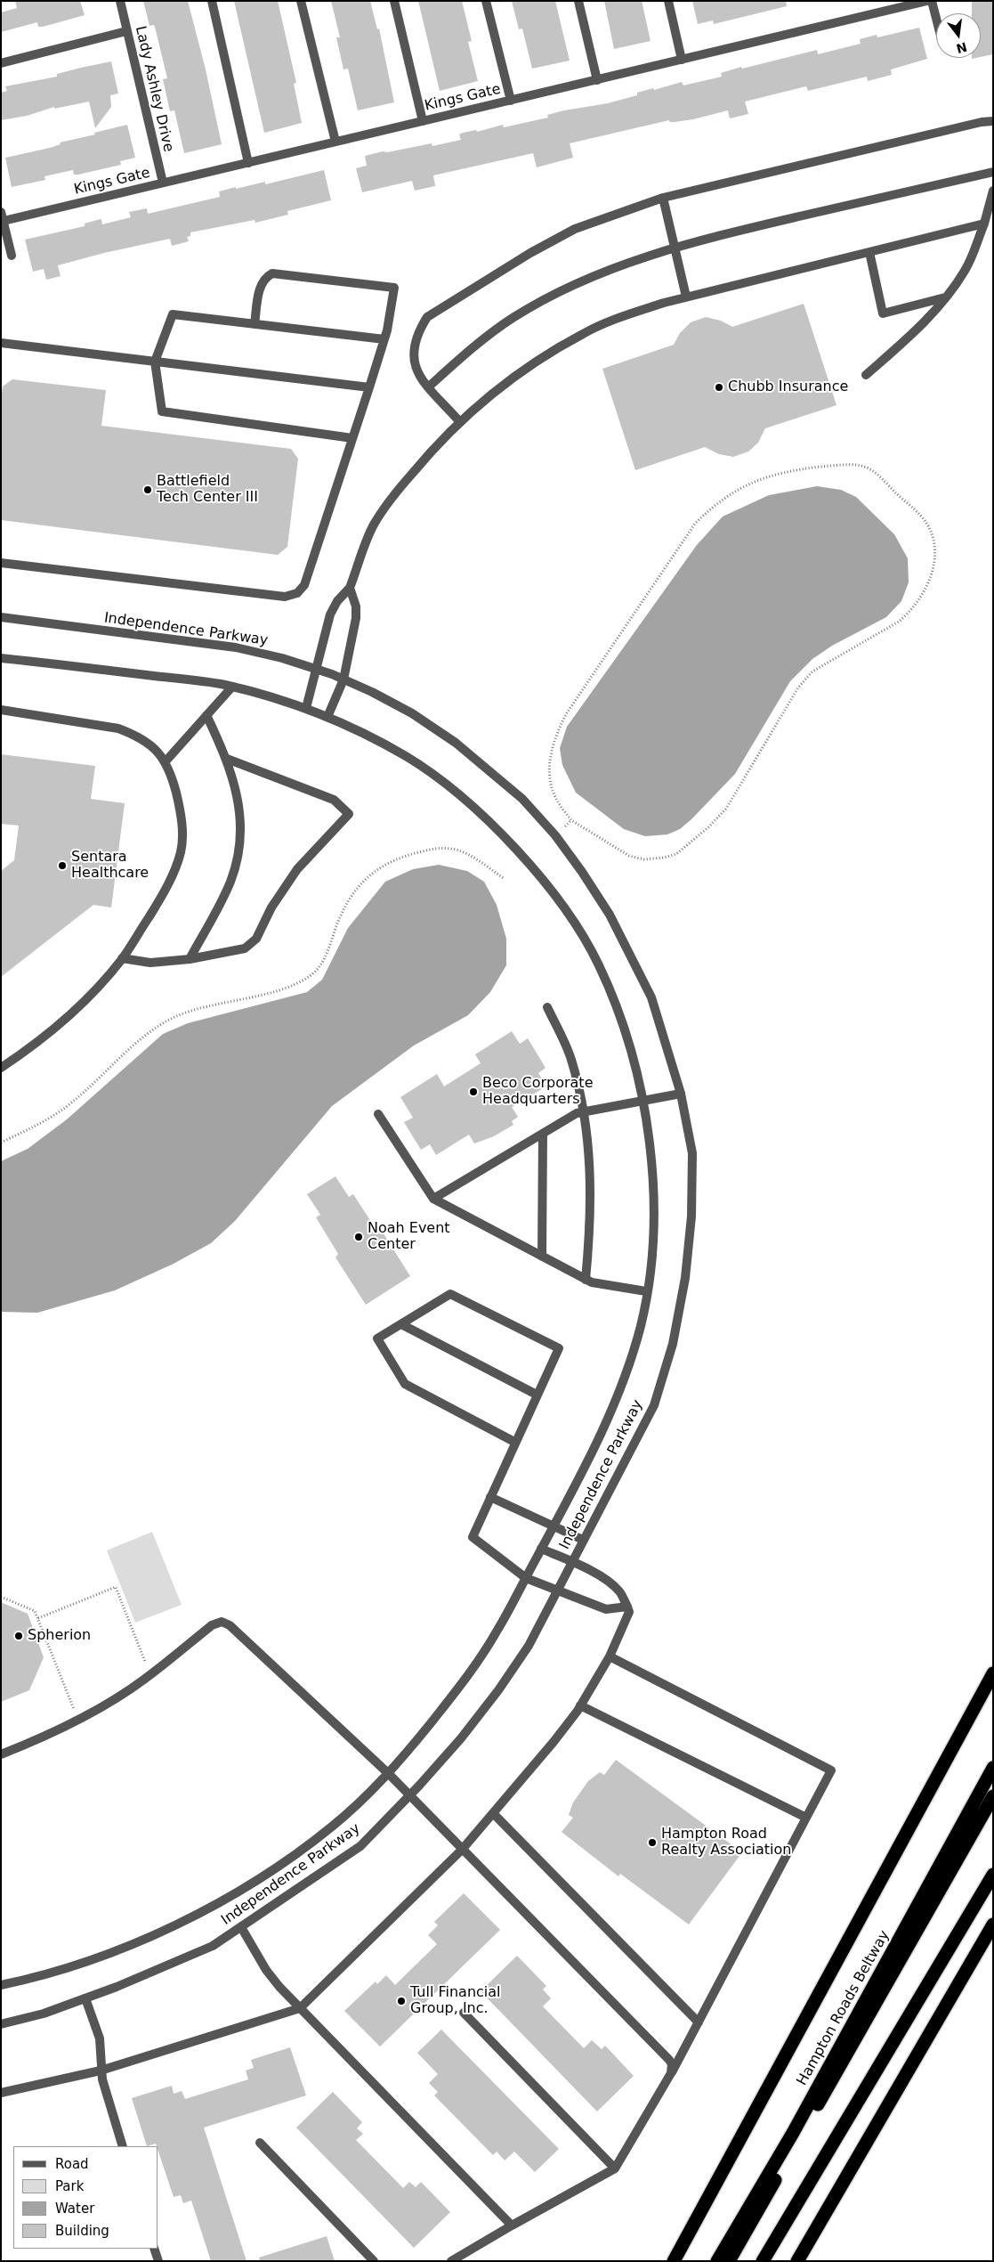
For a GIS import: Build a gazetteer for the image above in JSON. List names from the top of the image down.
{
  "streets": {
    "highway": ["Hampton Roads Beltway"],
    "street": ["Lady Ashley Drive", "Kings Gate", "Independence Parkway"]
  },
  "crossings": [
    ["Lady Ashley Drive", "Kings Gate"]
  ],
  "places": [
    "Chubb Insurance",
    "Battlefield Tech Center III",
    "Sentara Healthcare",
    "Beco Corporate Headquarters",
    "Noah Event Center",
    "Spherion",
    "Hampton Road Realty Association",
    "Tull Financial Group, Inc."
  ],
  "legend": [
    "Road",
    "Park",
    "Water",
    "Building"
  ],
  "north": "bottom"
}
